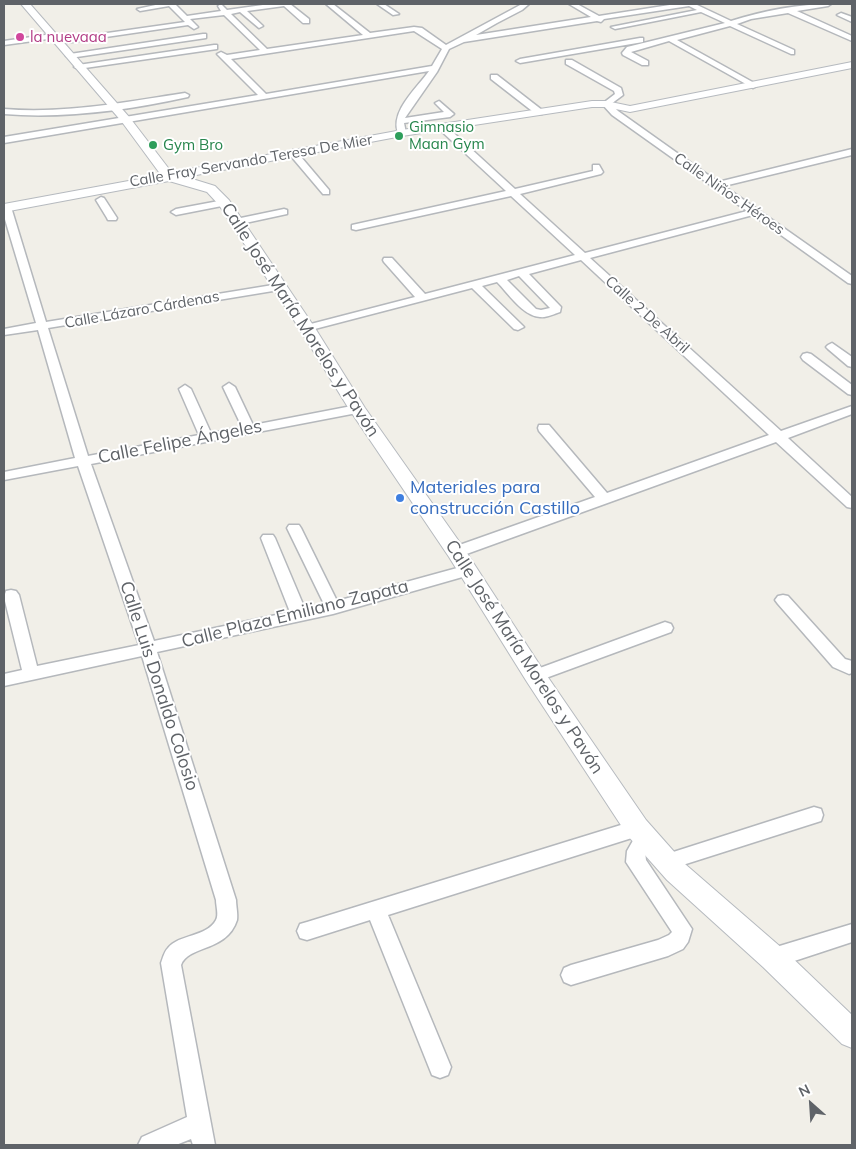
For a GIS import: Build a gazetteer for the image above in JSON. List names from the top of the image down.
{
  "streets": {
    "main road": ["Calle Fray Servando Teresa De Mier", "Calle José María Morelos y Pavón"],
    "street": [
      "Calle Niños Héroes",
      "Calle Lázaro Cárdenas",
      "Calle 2 De Abril",
      "Calle Felipe Ángeles",
      "Calle Plaza Emiliano Zapata",
      "Calle Luis Donaldo Colosio"
    ]
  },
  "crossings": [
    ["Calle Fray Servando Teresa De Mier", "Calle Niños Héroes"],
    ["Calle Fray Servando Teresa De Mier", "Calle 2 De Abril"],
    ["Calle Fray Servando Teresa De Mier", "Calle José María Morelos y Pavón"],
    ["Calle Fray Servando Teresa De Mier", "Calle Luis Donaldo Colosio"],
    ["Calle Lázaro Cárdenas", "Calle José María Morelos y Pavón"],
    ["Calle Lázaro Cárdenas", "Calle Luis Donaldo Colosio"],
    ["Calle 2 De Abril", "Calle Plaza Emiliano Zapata"],
    ["Calle José María Morelos y Pavón", "Calle Felipe Ángeles"],
    ["Calle José María Morelos y Pavón", "Calle Plaza Emiliano Zapata"],
    ["Calle Felipe Ángeles", "Calle Luis Donaldo Colosio"],
    ["Calle Plaza Emiliano Zapata", "Calle Luis Donaldo Colosio"]
  ],
  "places": [
    "la nuevaaa",
    "Gimnasio Maan Gym",
    "Gym Bro",
    "Materiales para construcción Castillo"
  ],
  "north": "top left"
}
